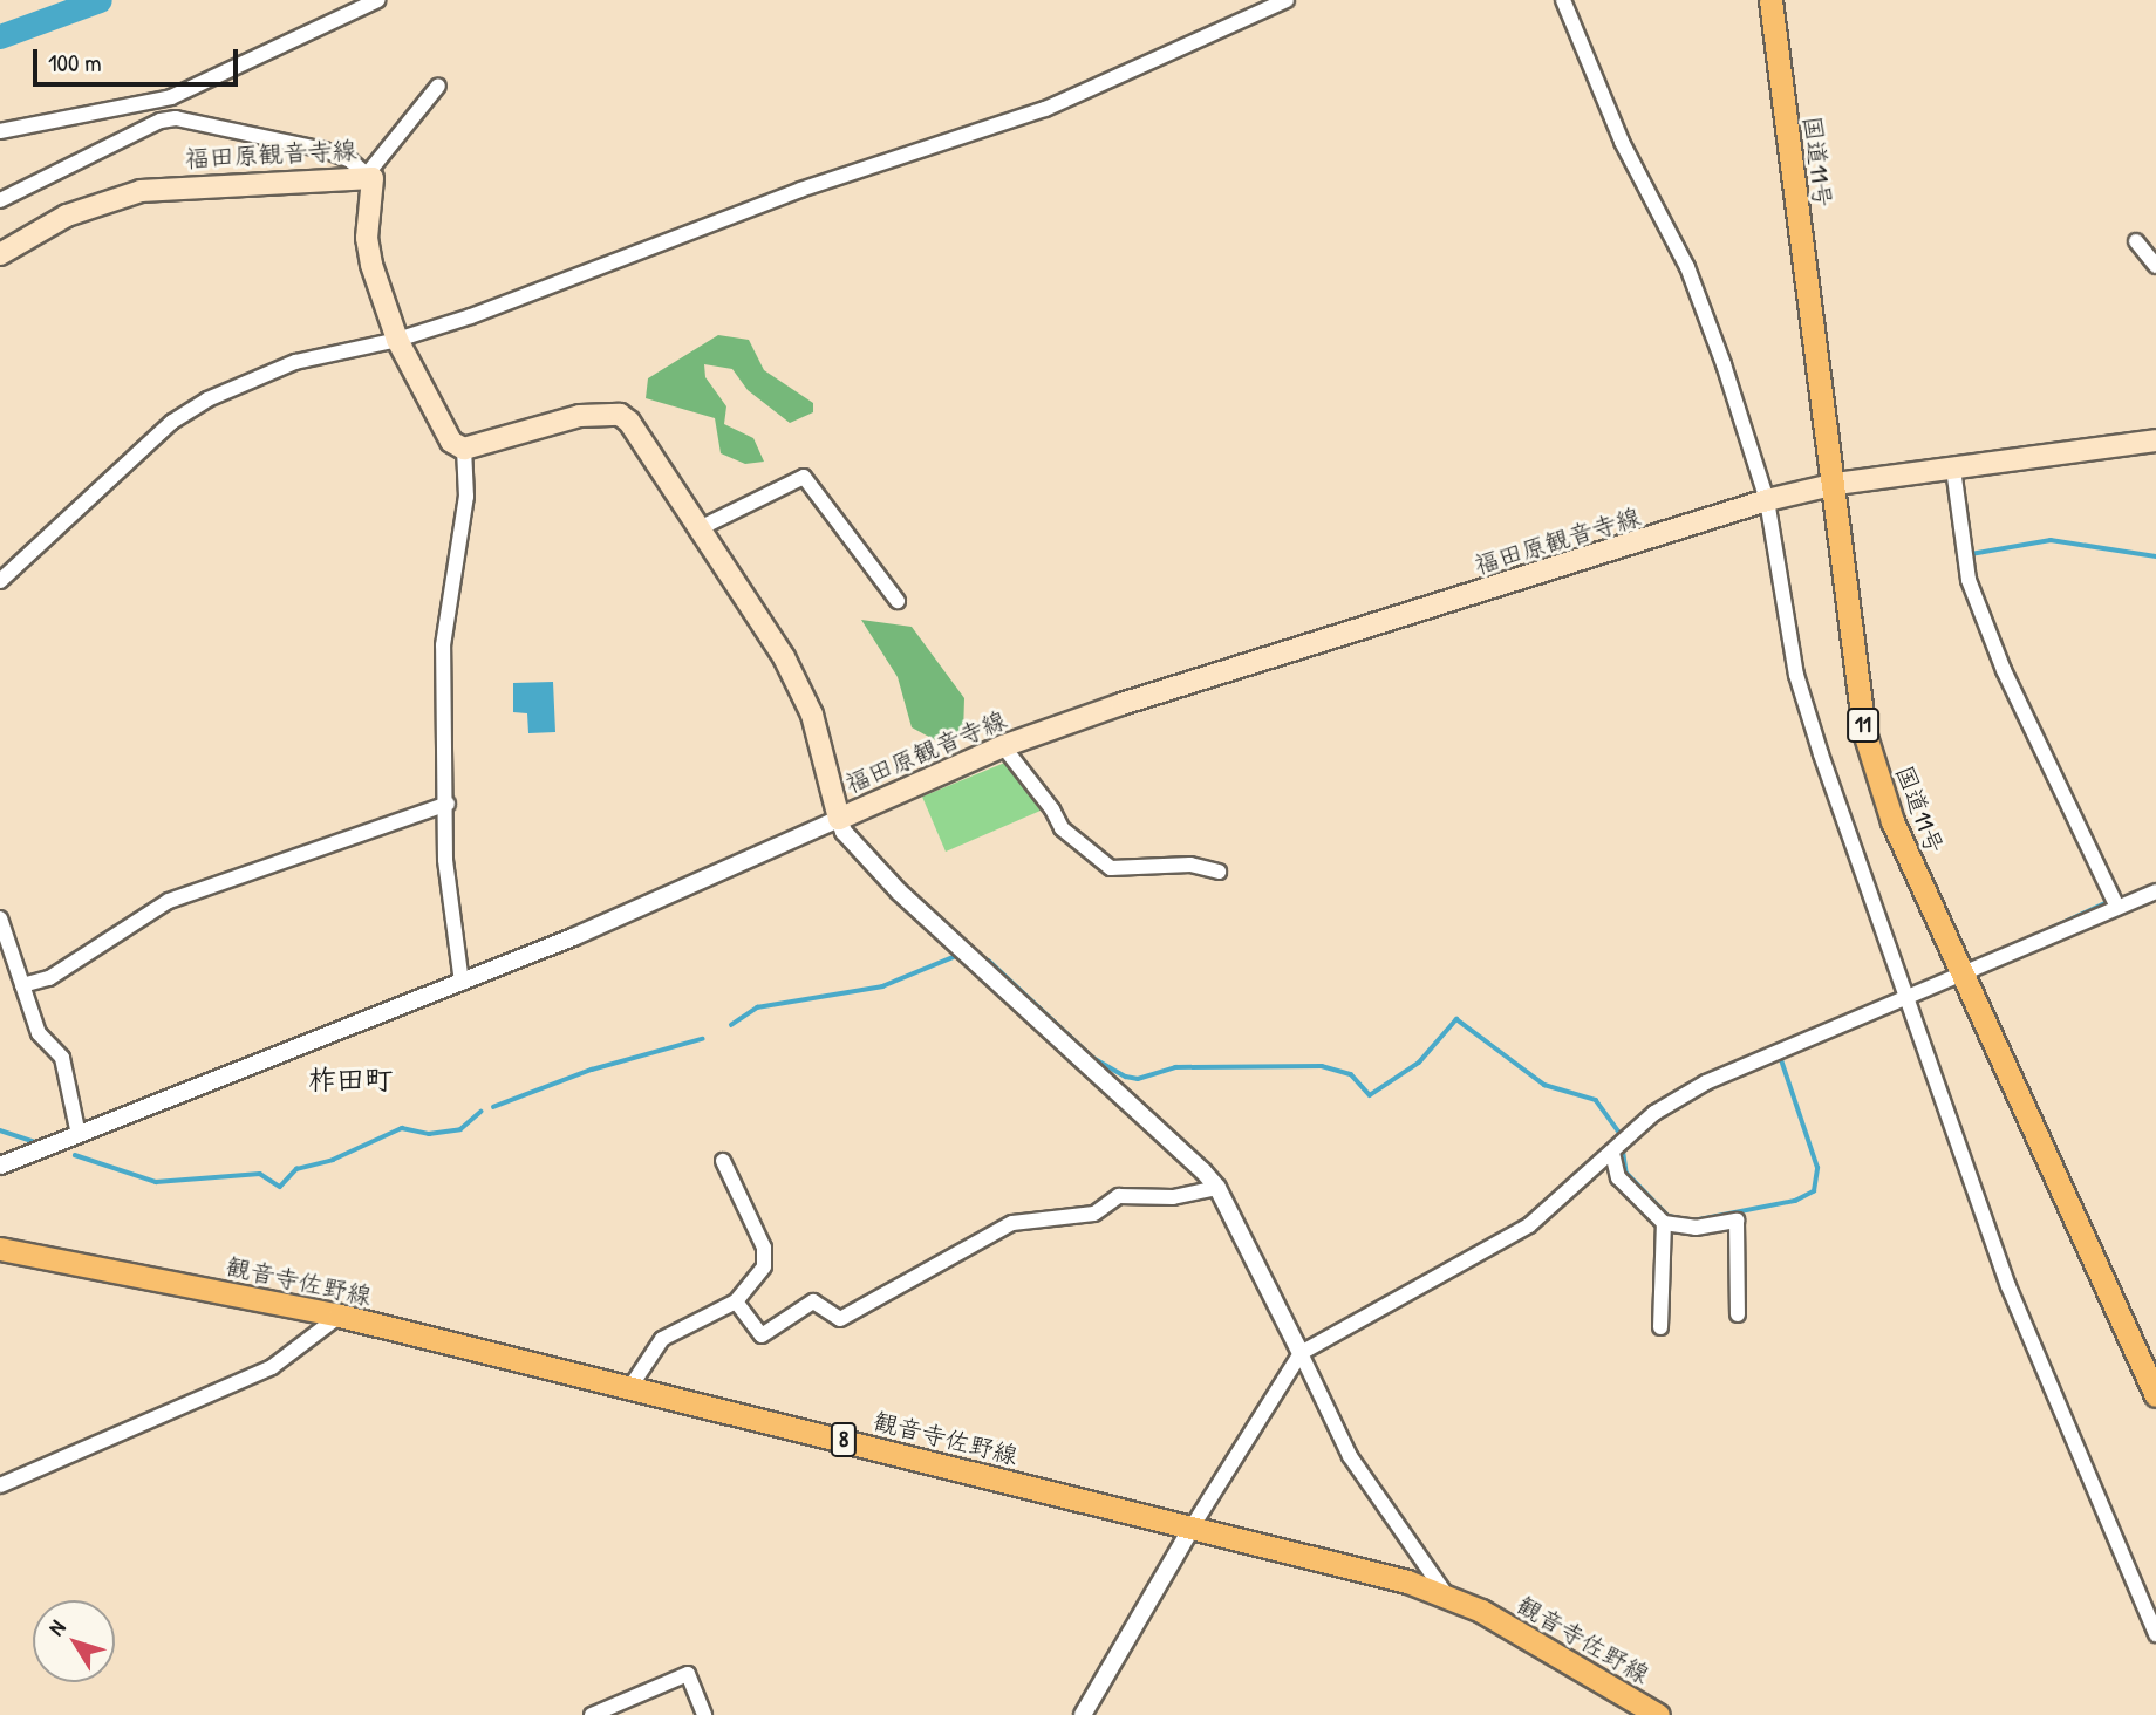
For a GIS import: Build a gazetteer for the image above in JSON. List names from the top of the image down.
{
  "streets": {
    "main road": [
      "福田原観音寺線",
      "国道11号",
      "11",
      "観音寺佐野線",
      "8"
    ]
  },
  "crossings": [
    ["福田原観音寺線", "国道11号"]
  ],
  "districts": ["柞田町"],
  "scale_bar": "100 m",
  "north": "top left"
}
